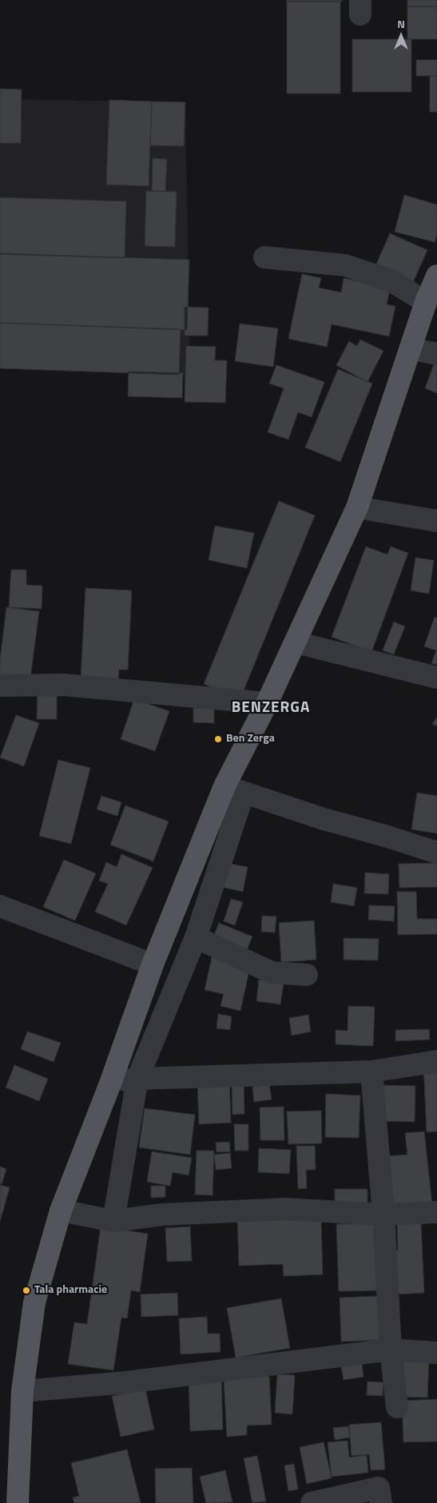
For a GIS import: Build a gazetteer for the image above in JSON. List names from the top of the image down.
{
  "districts": ["BENZERGA"],
  "places": ["Ben Zerga", "Tala pharmacie"],
  "north": "top"
}
